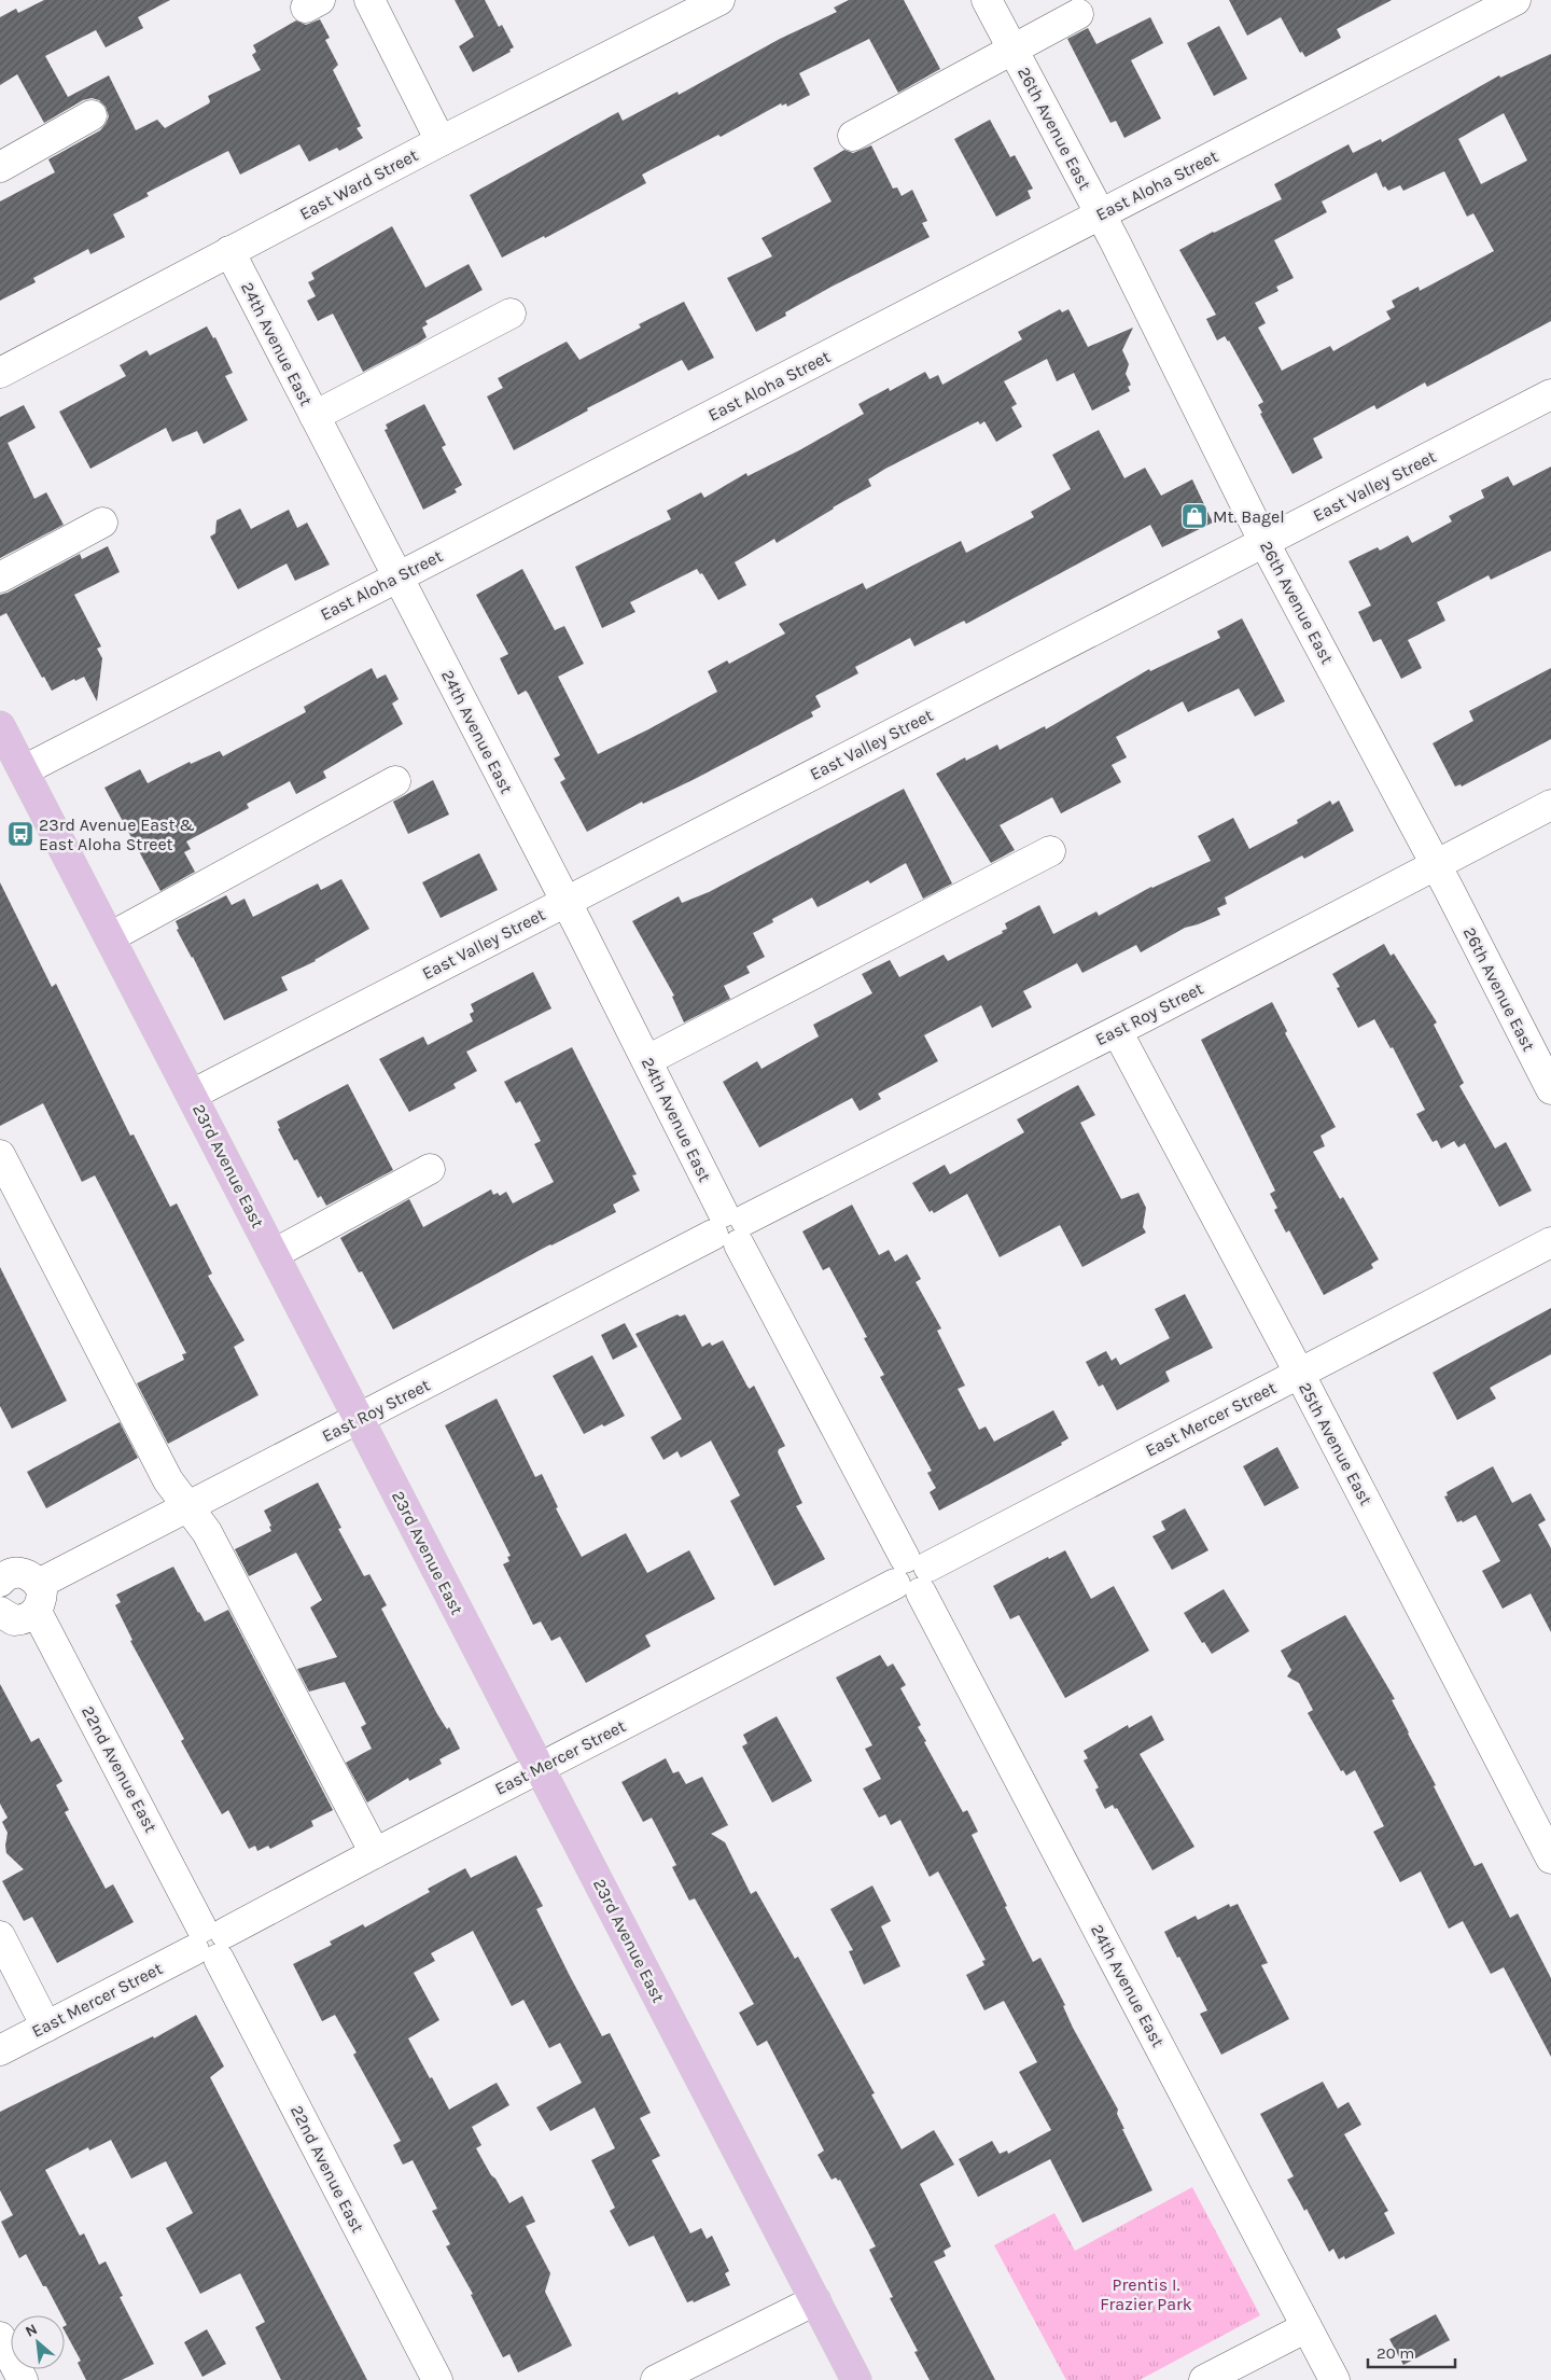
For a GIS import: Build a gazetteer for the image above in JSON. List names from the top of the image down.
{
  "streets": {
    "main road": ["23rd Avenue East"],
    "street": [
      "26th Avenue East",
      "East Ward Street",
      "East Aloha Street",
      "24th Avenue East",
      "East Valley Street",
      "East Roy Street",
      "East Mercer Street",
      "25th Avenue East",
      "22nd Avenue East"
    ]
  },
  "crossings": [
    ["26th Avenue East", "East Aloha Street"],
    ["26th Avenue East", "East Valley Street"],
    ["26th Avenue East", "East Roy Street"],
    ["East Ward Street", "24th Avenue East"],
    ["East Aloha Street", "24th Avenue East"],
    ["East Aloha Street", "23rd Avenue East"],
    ["24th Avenue East", "East Valley Street"],
    ["24th Avenue East", "East Roy Street"],
    ["24th Avenue East", "East Mercer Street"],
    ["East Valley Street", "23rd Avenue East"],
    ["East Roy Street", "23rd Avenue East"],
    ["East Roy Street", "25th Avenue East"],
    ["East Roy Street", "22nd Avenue East"],
    ["23rd Avenue East", "East Mercer Street"],
    ["East Mercer Street", "25th Avenue East"],
    ["East Mercer Street", "22nd Avenue East"]
  ],
  "parks": ["Prentis I. Frazier Park"],
  "places": {
    "shop": ["Mt. Bagel"],
    "bus stop": ["23rd Avenue East & East Aloha Street"]
  },
  "scale_bar": "20 m",
  "north": "top left"
}
